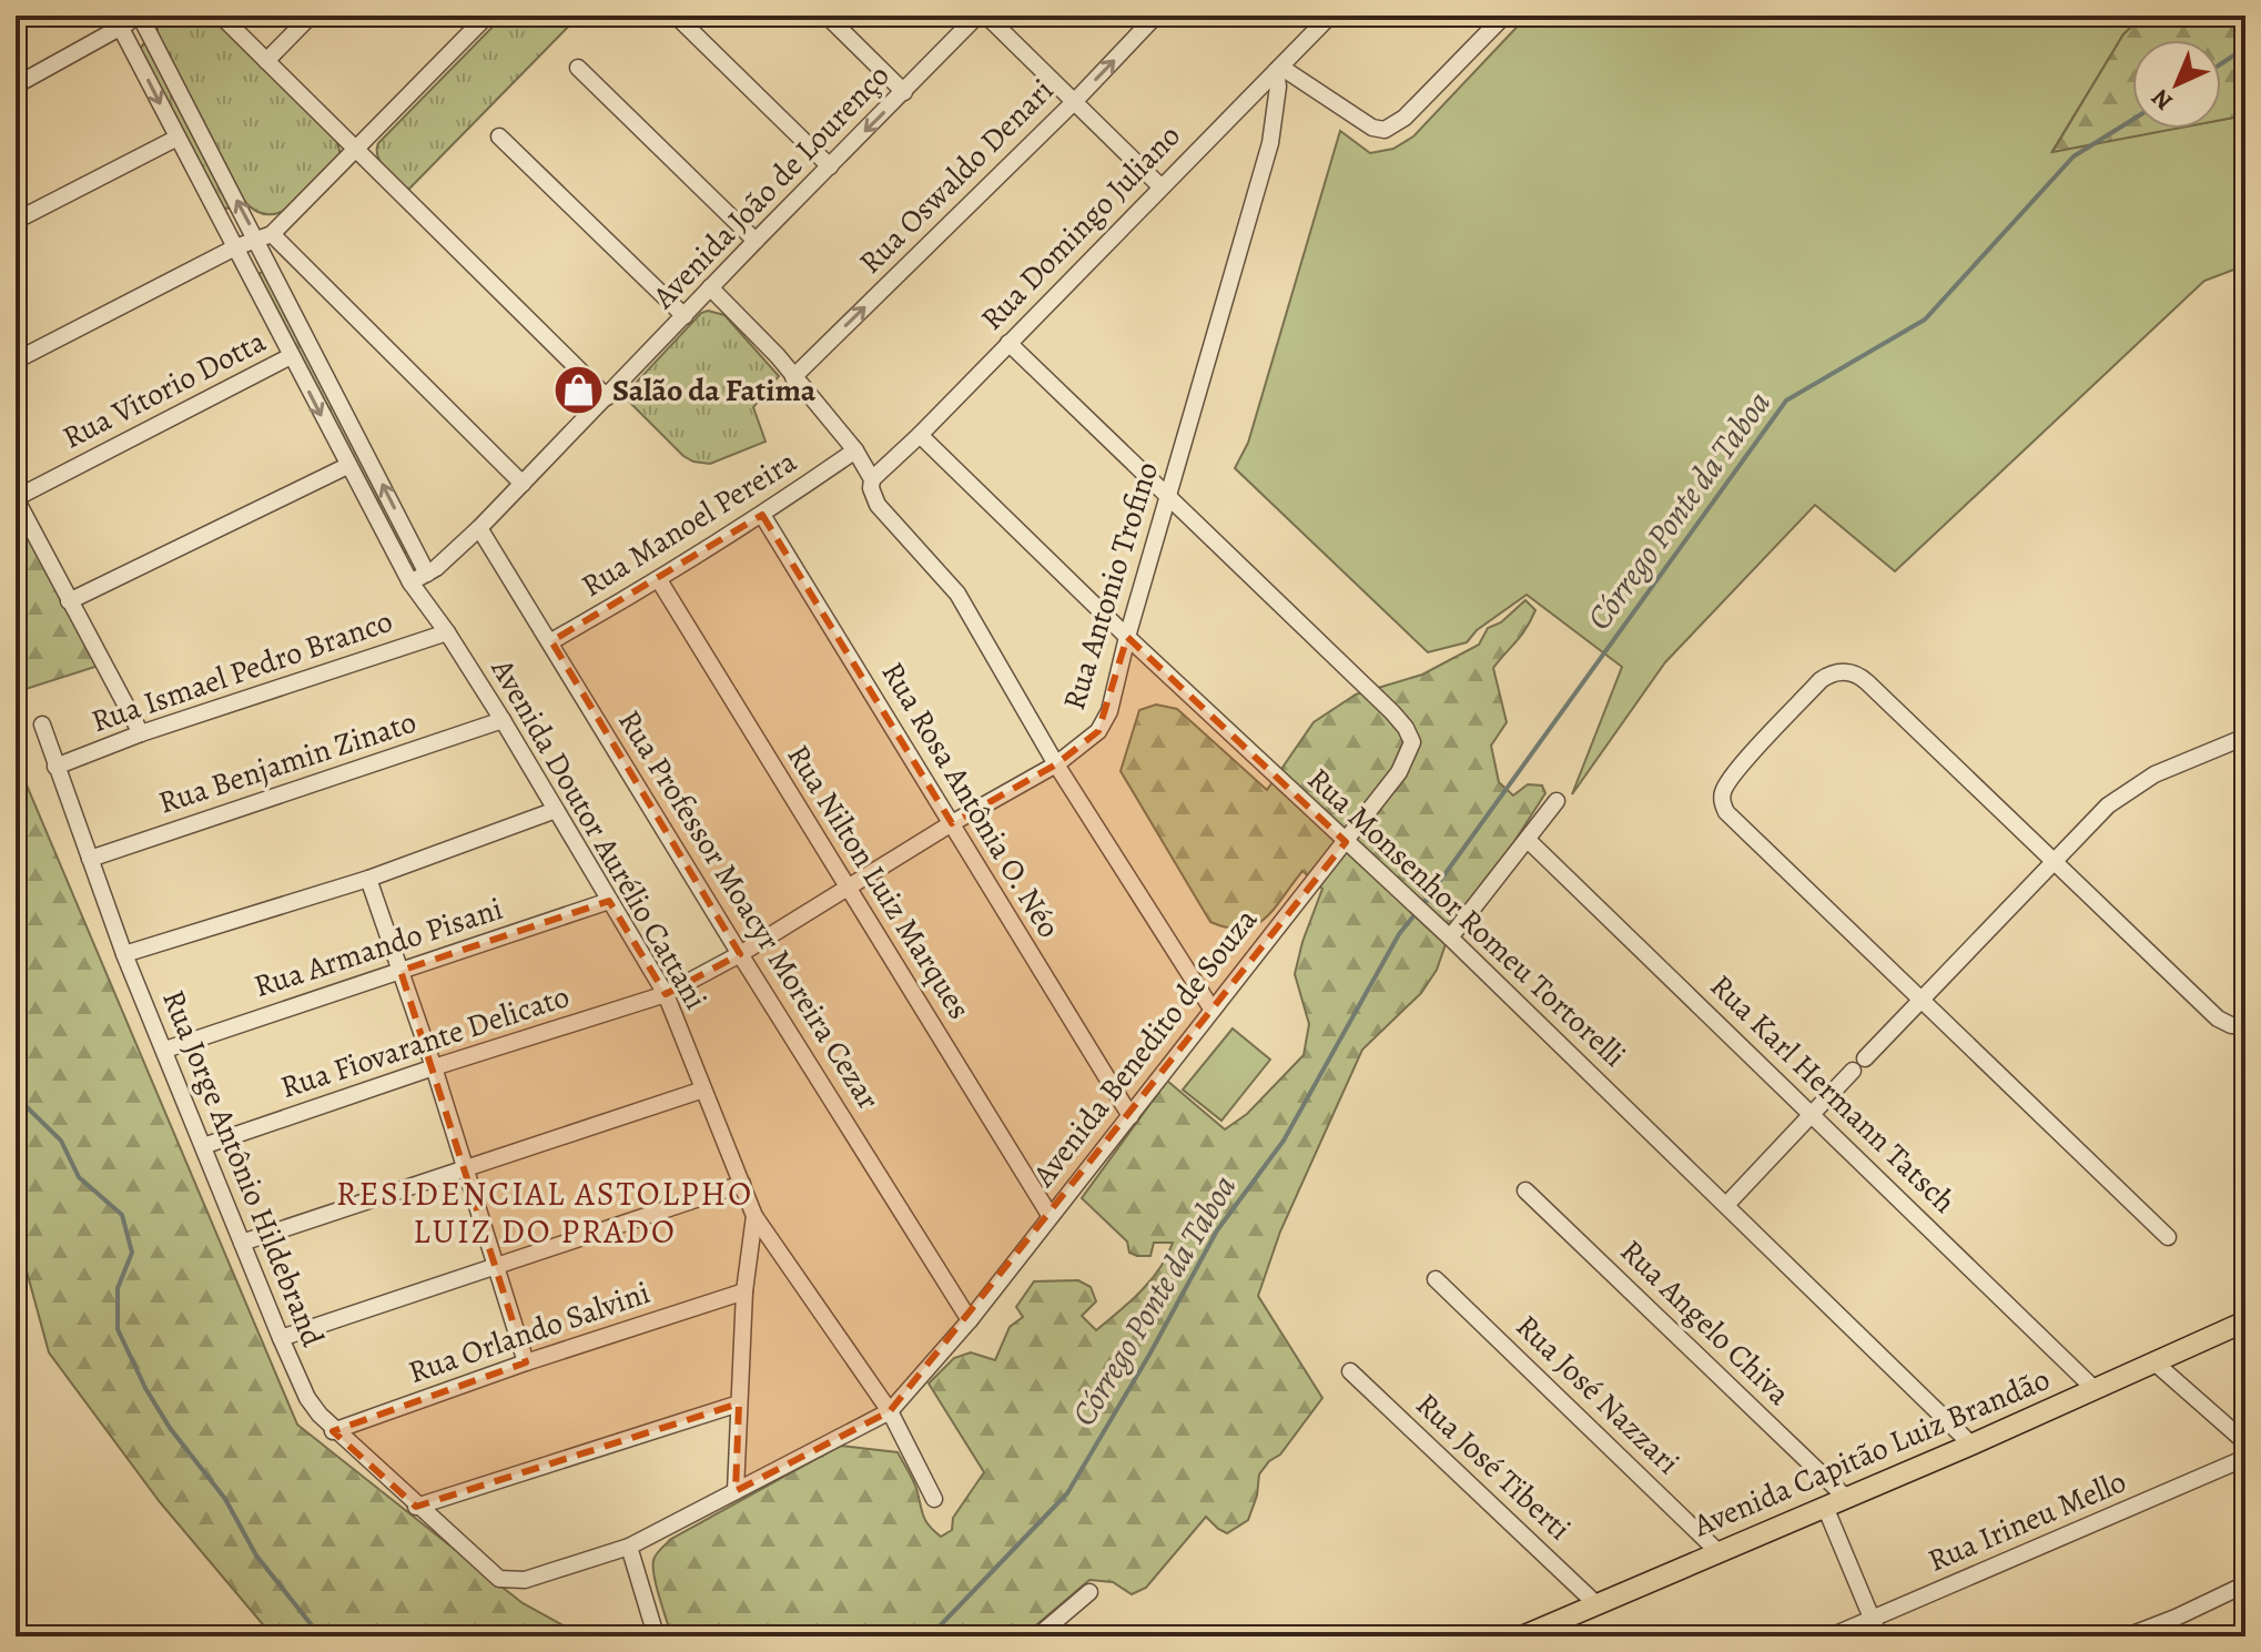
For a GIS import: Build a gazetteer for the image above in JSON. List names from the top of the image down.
{
  "streets": {
    "main road": ["Avenida Capitão Luiz Brandão"],
    "street": [
      "Rua Oswaldo Denari",
      "Avenida João de Lourenço",
      "Rua Domingo Juliano",
      "Rua Vitorio Dotta",
      "Rua Manoel Pereira",
      "Rua Antonio Trofino",
      "Rua Ismael Pedro Branco",
      "Rua Benjamin Zinato",
      "Rua Rosa Antônia O. Néo",
      "Avenida Doutor Aurélio Cattani",
      "Rua Nilton Luiz Marques",
      "Rua Professor Moacyr Moreira Cezar",
      "Rua Monsenhor Romeu Tortorelli",
      "Rua Armando Pisani",
      "Rua Fiovarante Delicato",
      "Avenida Benedito de Souza",
      "Rua Karl Hermann Tatsch",
      "Rua Jorge Antônio Hildebrand",
      "Rua Angelo Chiva",
      "Rua Orlando Salvini",
      "Rua José Nazzari",
      "Rua José Tiberti",
      "Rua Irineu Mello"
    ]
  },
  "crossings": [
    ["Avenida João de Lourenço", "Rua Professor Moacyr Moreira Cezar"],
    ["Rua Domingo Juliano", "Rua Antonio Trofino"],
    ["Rua Domingo Juliano", "Rua Monsenhor Romeu Tortorelli"],
    ["Rua Vitorio Dotta", "Avenida Doutor Aurélio Cattani"],
    ["Rua Manoel Pereira", "Rua Rosa Antônia O. Néo"],
    ["Rua Manoel Pereira", "Rua Nilton Luiz Marques"],
    ["Rua Manoel Pereira", "Rua Professor Moacyr Moreira Cezar"],
    ["Rua Antonio Trofino", "Rua Rosa Antônia O. Néo"],
    ["Rua Antonio Trofino", "Avenida Doutor Aurélio Cattani"],
    ["Rua Antonio Trofino", "Rua Nilton Luiz Marques"],
    ["Rua Antonio Trofino", "Rua Professor Moacyr Moreira Cezar"],
    ["Rua Antonio Trofino", "Rua Monsenhor Romeu Tortorelli"],
    ["Rua Antonio Trofino", "Rua Fiovarante Delicato"],
    ["Rua Antonio Trofino", "Avenida Benedito de Souza"],
    ["Rua Ismael Pedro Branco", "Avenida Doutor Aurélio Cattani"],
    ["Rua Ismael Pedro Branco", "Rua Jorge Antônio Hildebrand"],
    ["Rua Benjamin Zinato", "Avenida Doutor Aurélio Cattani"],
    ["Rua Benjamin Zinato", "Rua Jorge Antônio Hildebrand"],
    ["Rua Rosa Antônia O. Néo", "Avenida Benedito de Souza"],
    ["Avenida Doutor Aurélio Cattani", "Rua Armando Pisani"],
    ["Avenida Doutor Aurélio Cattani", "Rua Fiovarante Delicato"],
    ["Avenida Doutor Aurélio Cattani", "Rua Orlando Salvini"],
    ["Rua Nilton Luiz Marques", "Avenida Benedito de Souza"],
    ["Rua Professor Moacyr Moreira Cezar", "Avenida Benedito de Souza"],
    ["Rua Monsenhor Romeu Tortorelli", "Avenida Benedito de Souza"],
    ["Rua Monsenhor Romeu Tortorelli", "Avenida Capitão Luiz Brandão"],
    ["Rua Armando Pisani", "Rua Jorge Antônio Hildebrand"],
    ["Rua Fiovarante Delicato", "Rua Jorge Antônio Hildebrand"],
    ["Rua Karl Hermann Tatsch", "Avenida Capitão Luiz Brandão"],
    ["Rua Jorge Antônio Hildebrand", "Rua Orlando Salvini"],
    ["Rua Angelo Chiva", "Avenida Capitão Luiz Brandão"],
    ["Rua José Nazzari", "Avenida Capitão Luiz Brandão"],
    ["Avenida Capitão Luiz Brandão", "Rua José Tiberti"]
  ],
  "one_way": ["Rua Oswaldo Denari"],
  "districts": ["RESIDENCIAL ASTOLPHO LUIZ DO PRADO"],
  "water": ["Córrego Ponte da Taboa"],
  "places": {
    "shop": ["Salão da Fatima"]
  },
  "north": "bottom left"
}
